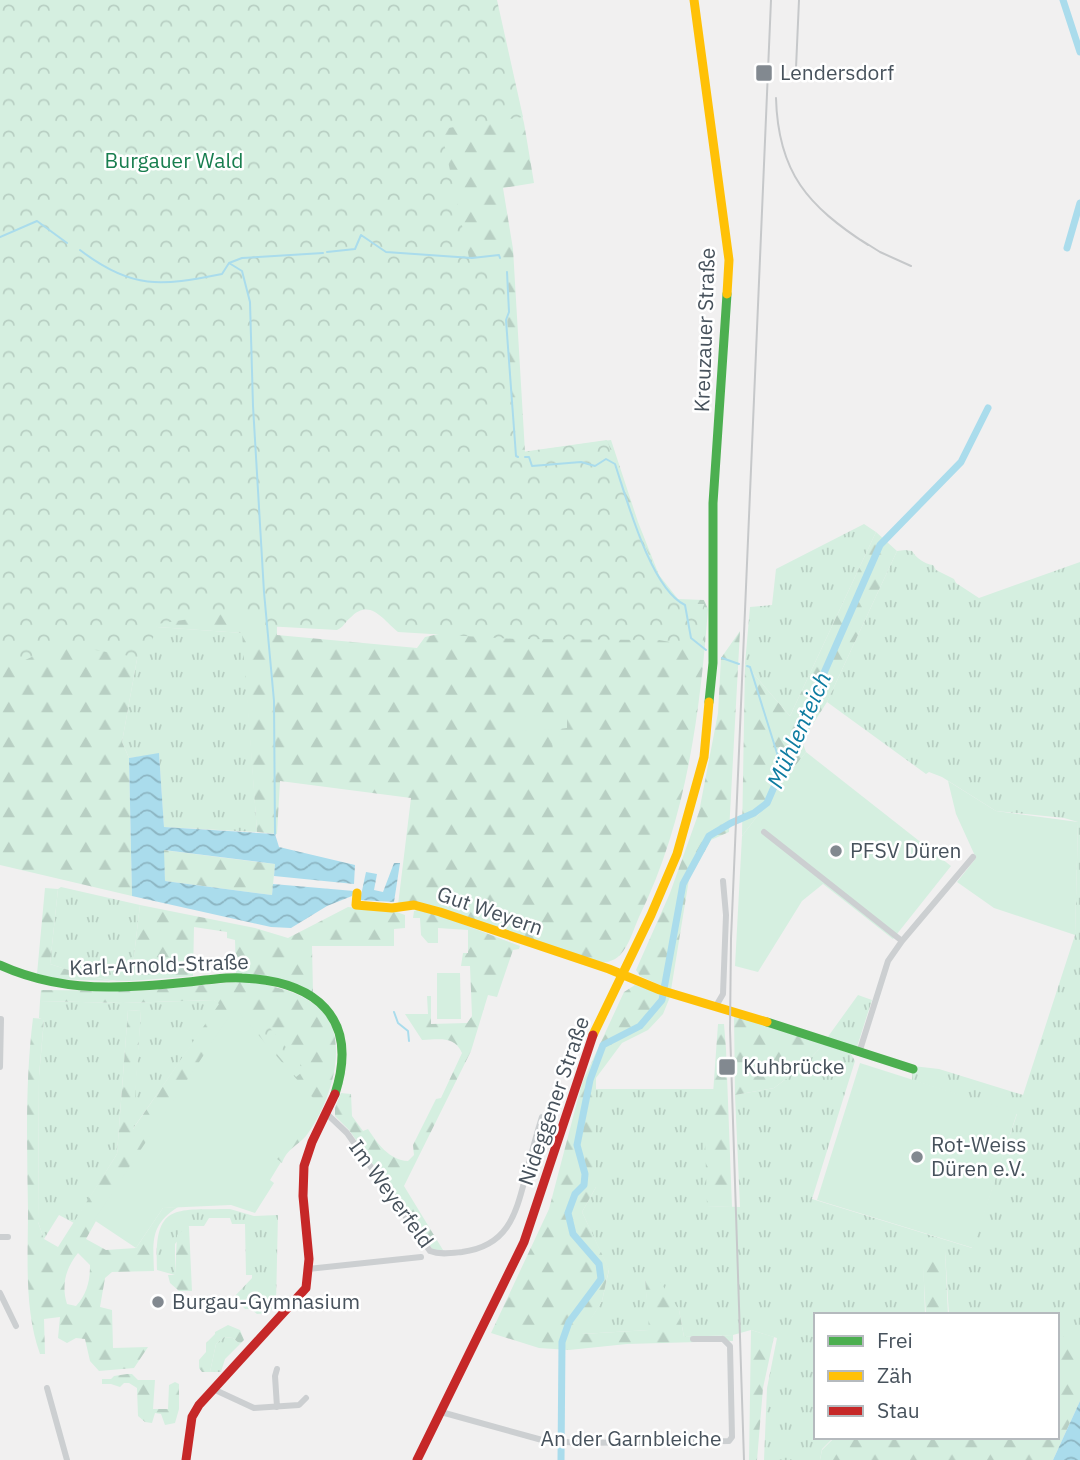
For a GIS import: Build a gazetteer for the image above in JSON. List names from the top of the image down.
{
  "streets": {
    "main road": [
      "Kreuzauer Straße",
      "Gut Weyern",
      "Karl-Arnold-Straße",
      "Nideggener Straße"
    ],
    "street": ["Im Weyerfeld", "An der Garnbleiche"]
  },
  "crossings": [
    ["Kreuzauer Straße", "Nideggener Straße"],
    ["Gut Weyern", "Nideggener Straße"],
    ["Karl-Arnold-Straße", "Im Weyerfeld"],
    ["Nideggener Straße", "An der Garnbleiche"]
  ],
  "water": ["Mühlenteich"],
  "parks": ["Burgauer Wald"],
  "places": {
    "transit": ["Lendersdorf", "Kuhbrücke"],
    "other": ["PFSV Düren", "Rot-Weiss Düren e.V.", "Burgau-Gymnasium"]
  },
  "legend": ["Frei", "Zäh", "Stau"]
}
